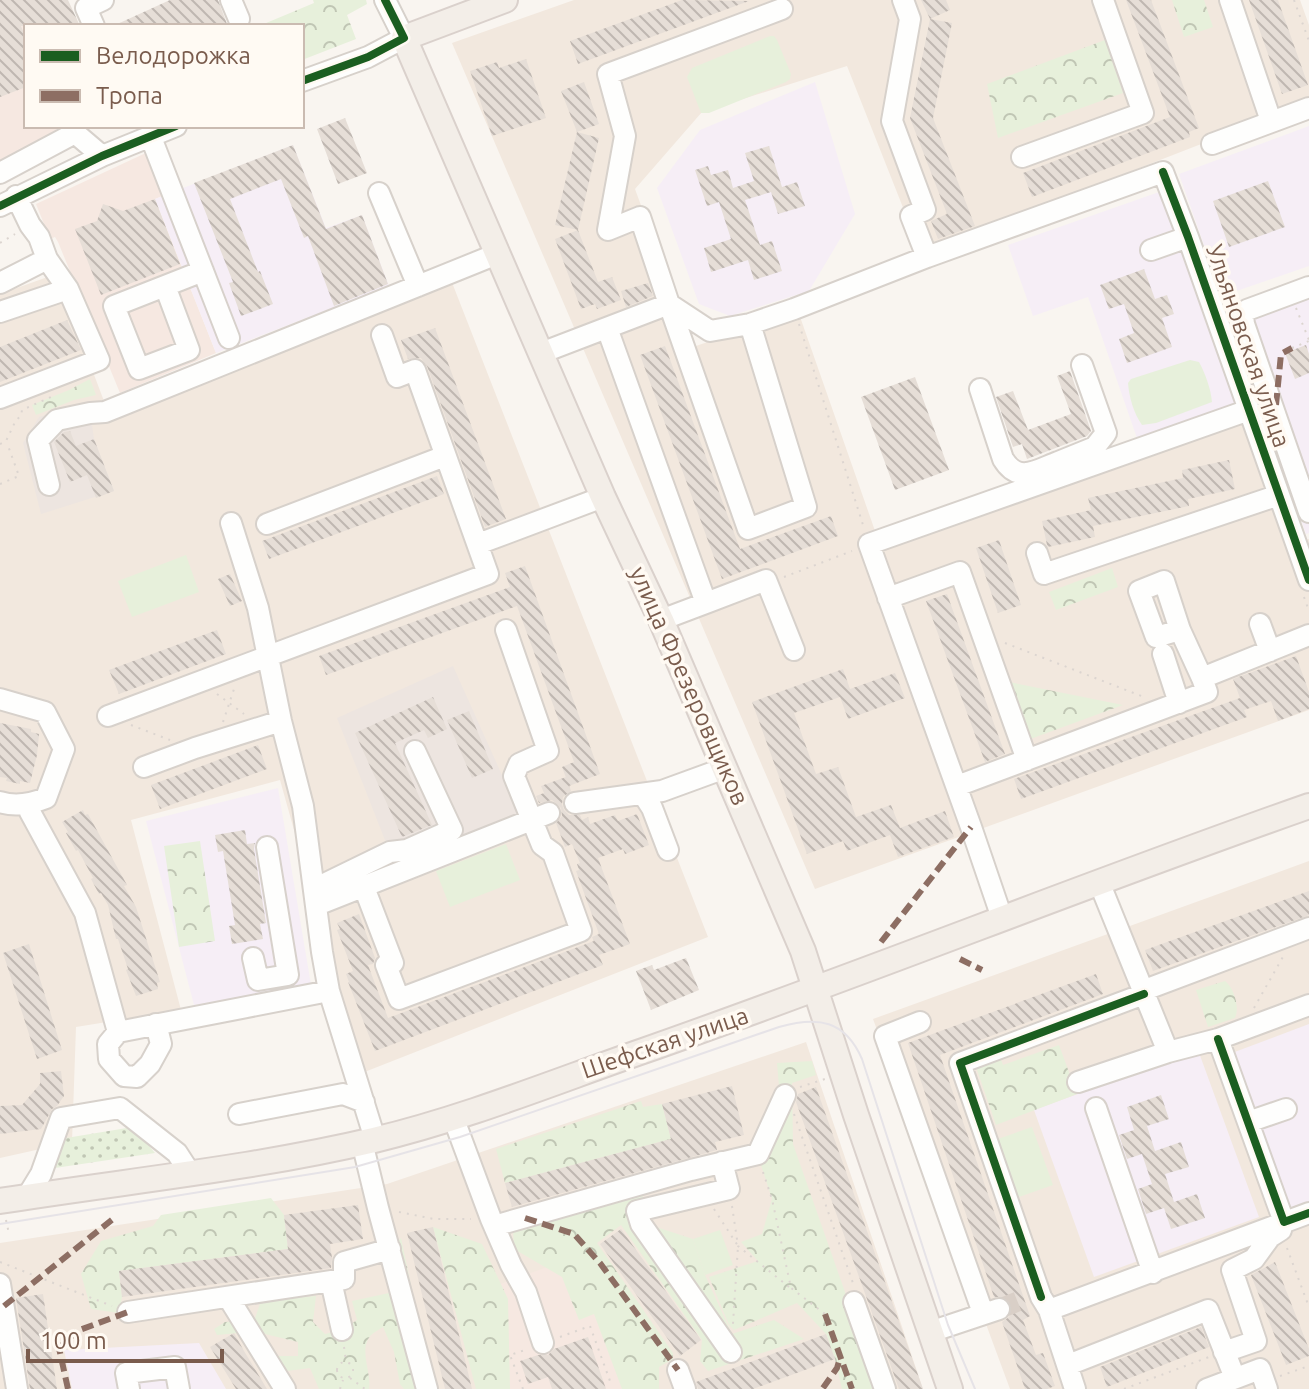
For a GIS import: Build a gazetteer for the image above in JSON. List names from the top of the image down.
{
  "streets": {
    "main road": ["улица Фрезеровщиков", "Шефская улица"],
    "street": ["Ульяновская улица"]
  },
  "crossings": [
    ["улица Фрезеровщиков", "Шефская улица"]
  ],
  "legend": ["Велодорожка", "Тропа"],
  "scale_bar": "100 m"
}
